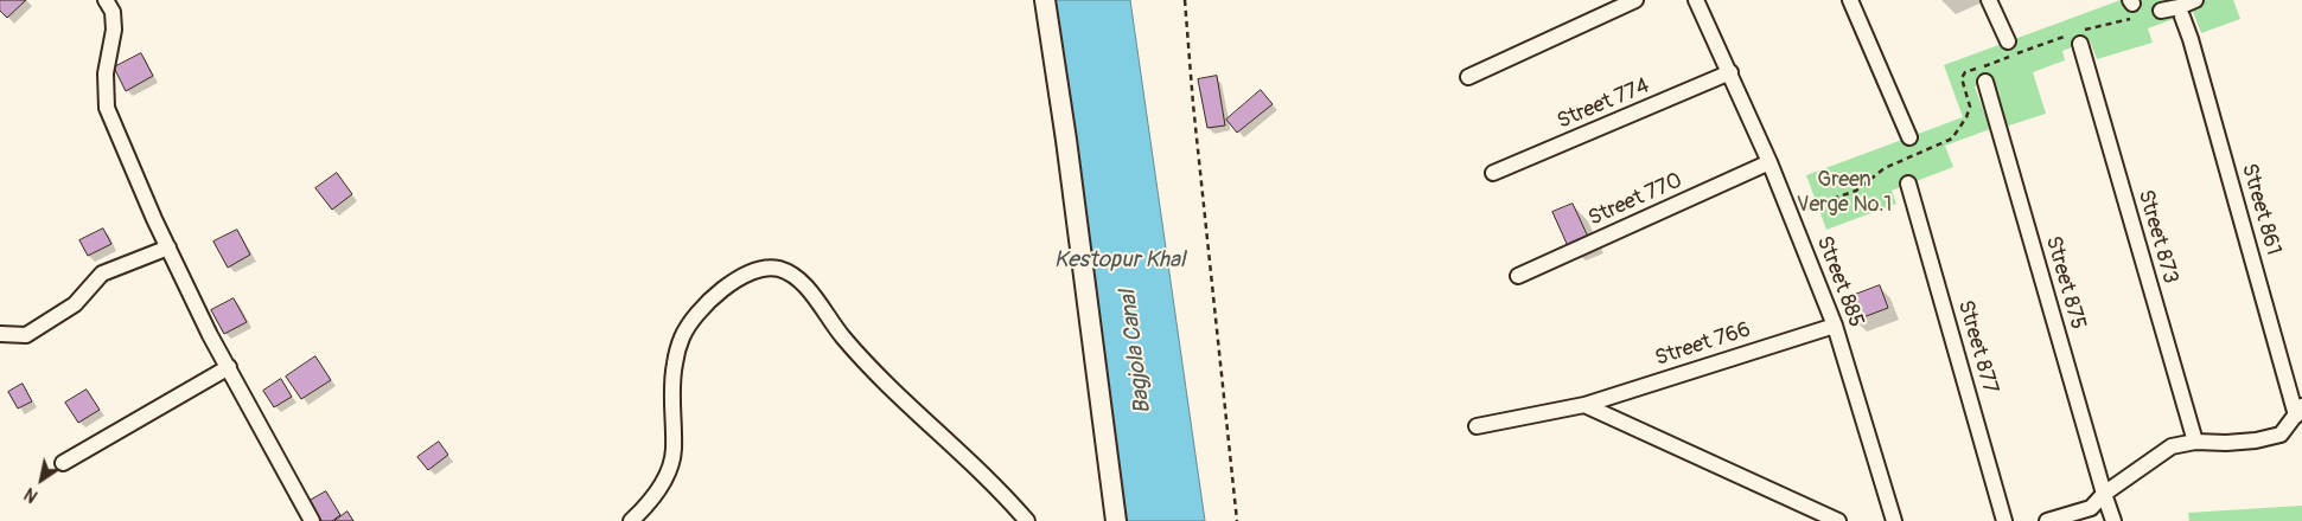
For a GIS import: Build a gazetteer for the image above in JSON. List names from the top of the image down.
{
  "streets": {
    "street": [
      "Street 774",
      "Street 770",
      "Street 861",
      "Street 873",
      "Street 885",
      "Street 875",
      "Street 766",
      "Street 877"
    ]
  },
  "crossings": [
    ["Street 774", "Street 885"],
    ["Street 770", "Street 885"],
    ["Street 885", "Street 766"]
  ],
  "water": ["Kestopur Khal", "Bagjola Canal"],
  "parks": ["Green Verge No.1"],
  "north": "bottom left"
}
